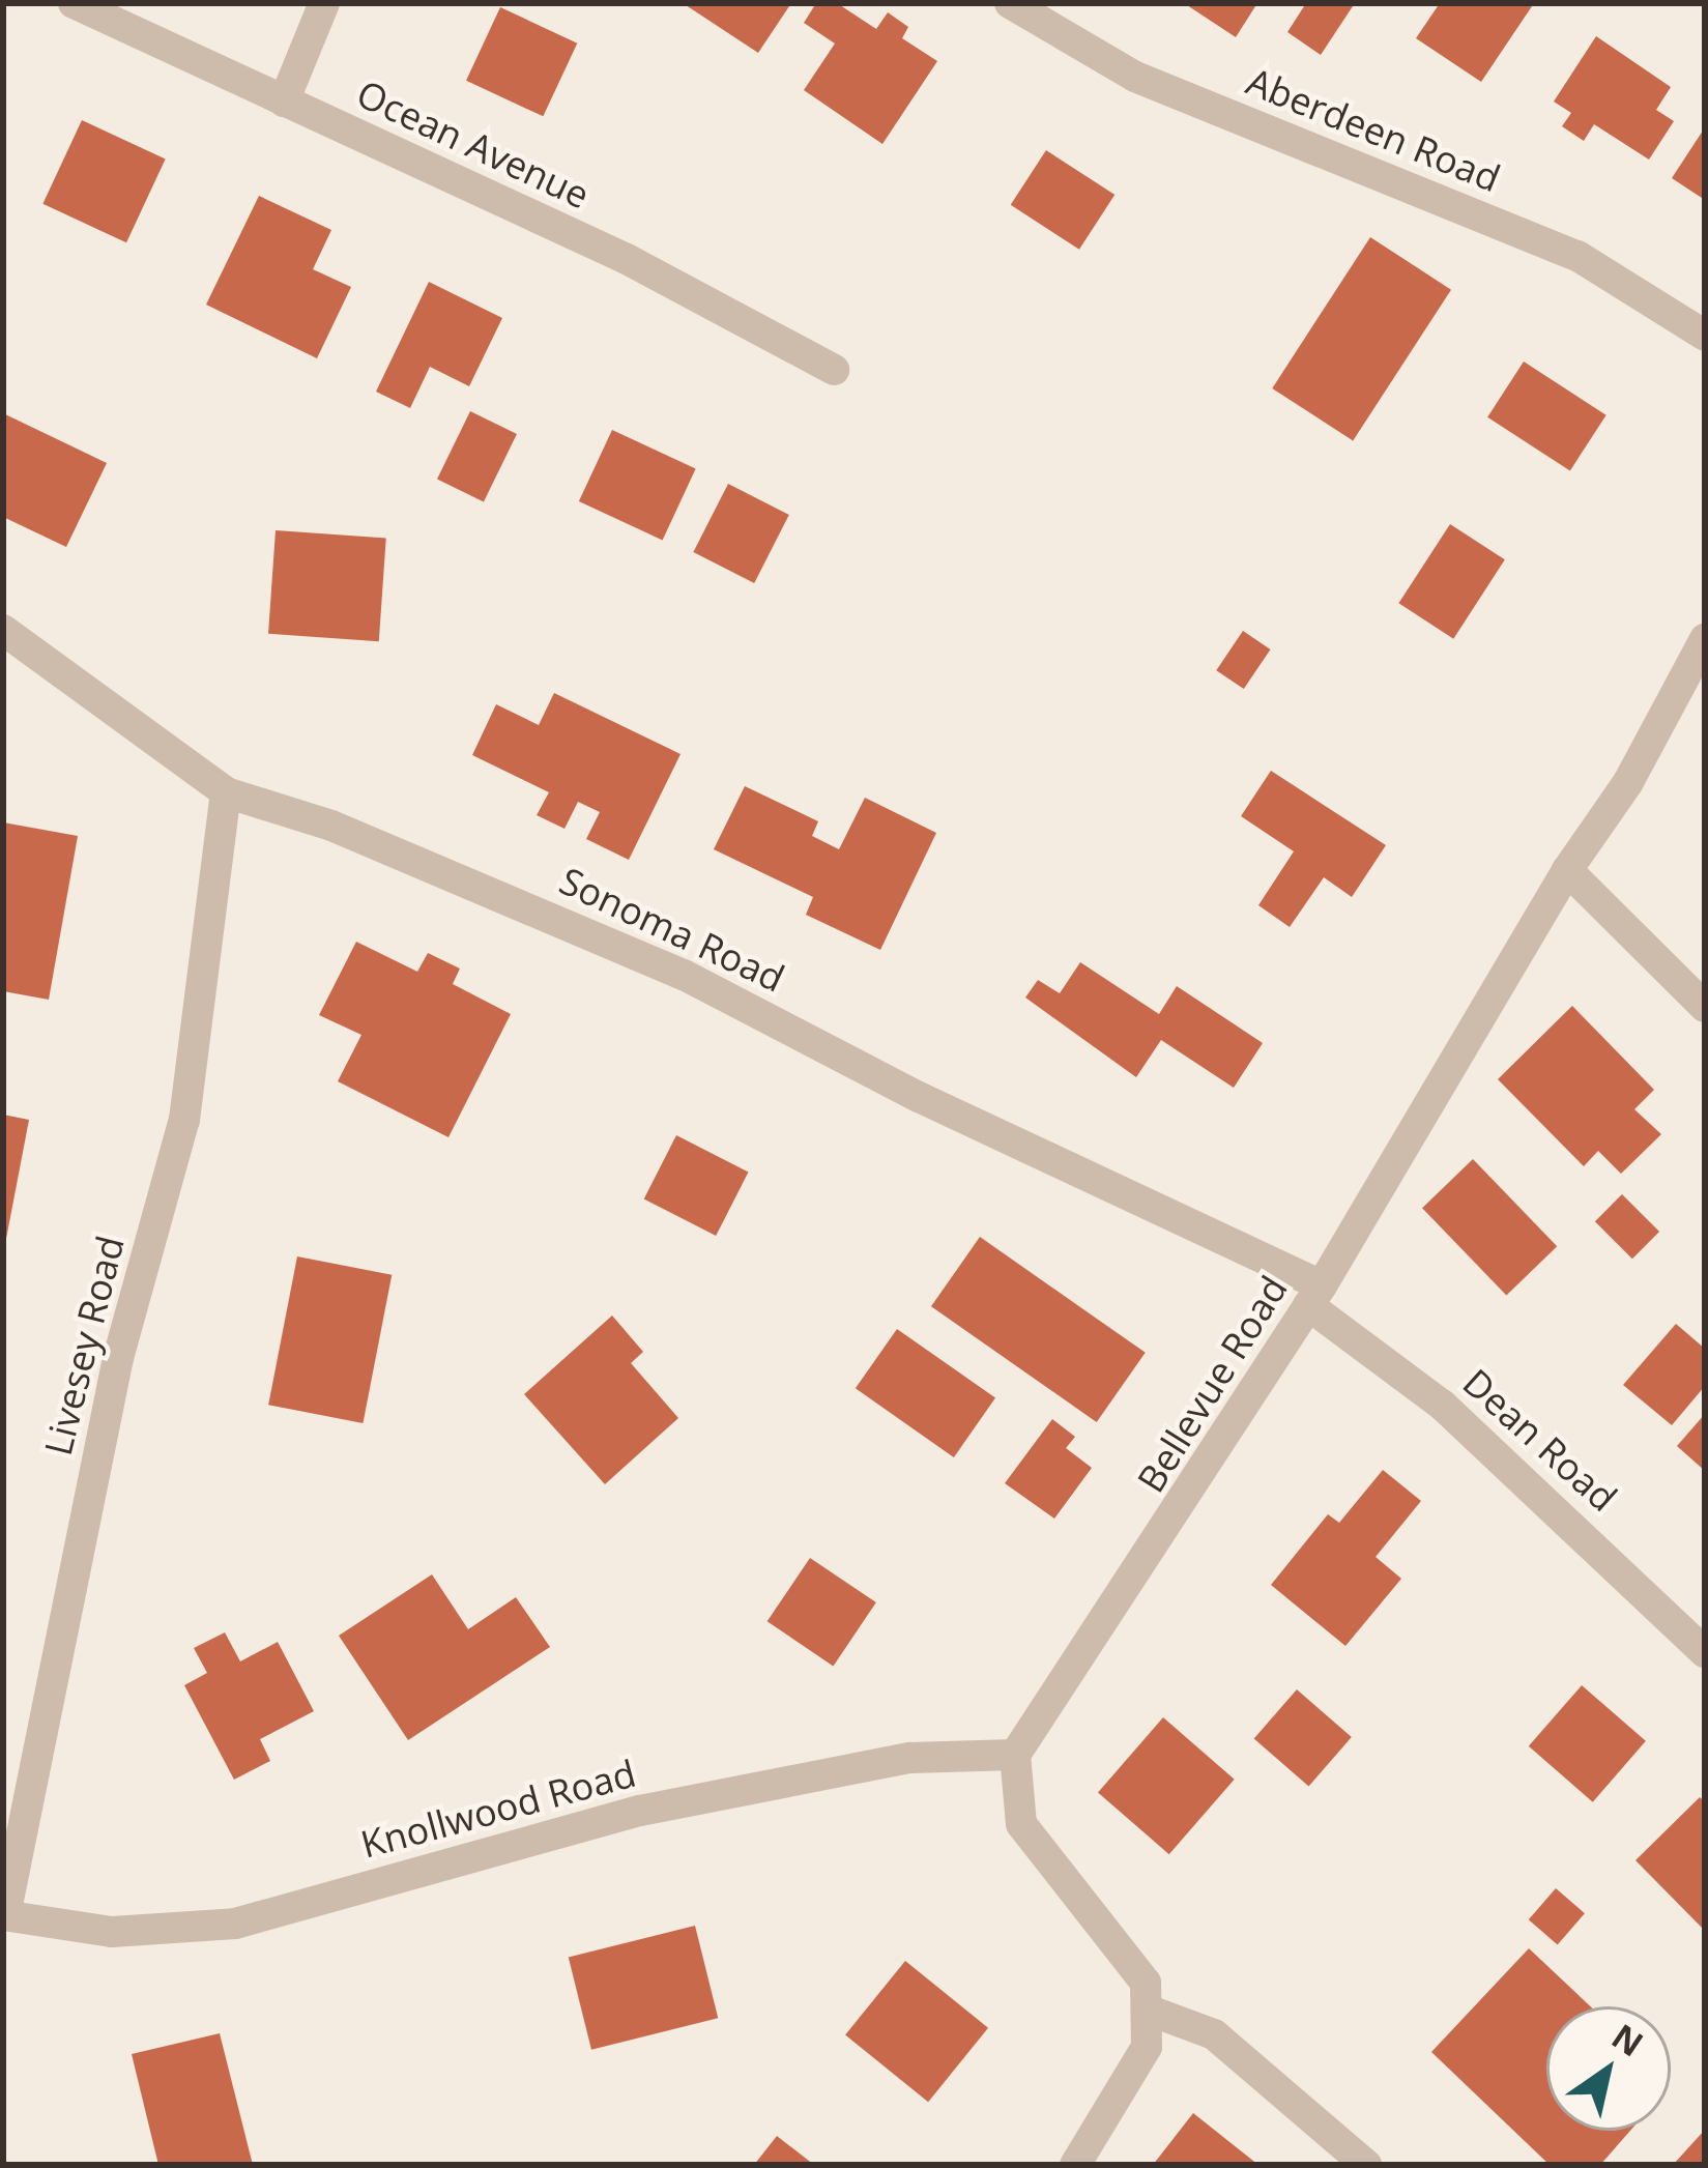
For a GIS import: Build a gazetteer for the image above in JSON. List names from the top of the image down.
{
  "streets": {
    "street": [
      "Aberdeen Road",
      "Ocean Avenue",
      "Sonoma Road",
      "Livesey Road",
      "Bellevue Road",
      "Dean Road",
      "Knollwood Road"
    ]
  },
  "crossings": [
    ["Sonoma Road", "Livesey Road"],
    ["Sonoma Road", "Bellevue Road"],
    ["Sonoma Road", "Dean Road"],
    ["Livesey Road", "Knollwood Road"],
    ["Bellevue Road", "Dean Road"],
    ["Bellevue Road", "Knollwood Road"]
  ],
  "north": "top right"
}
